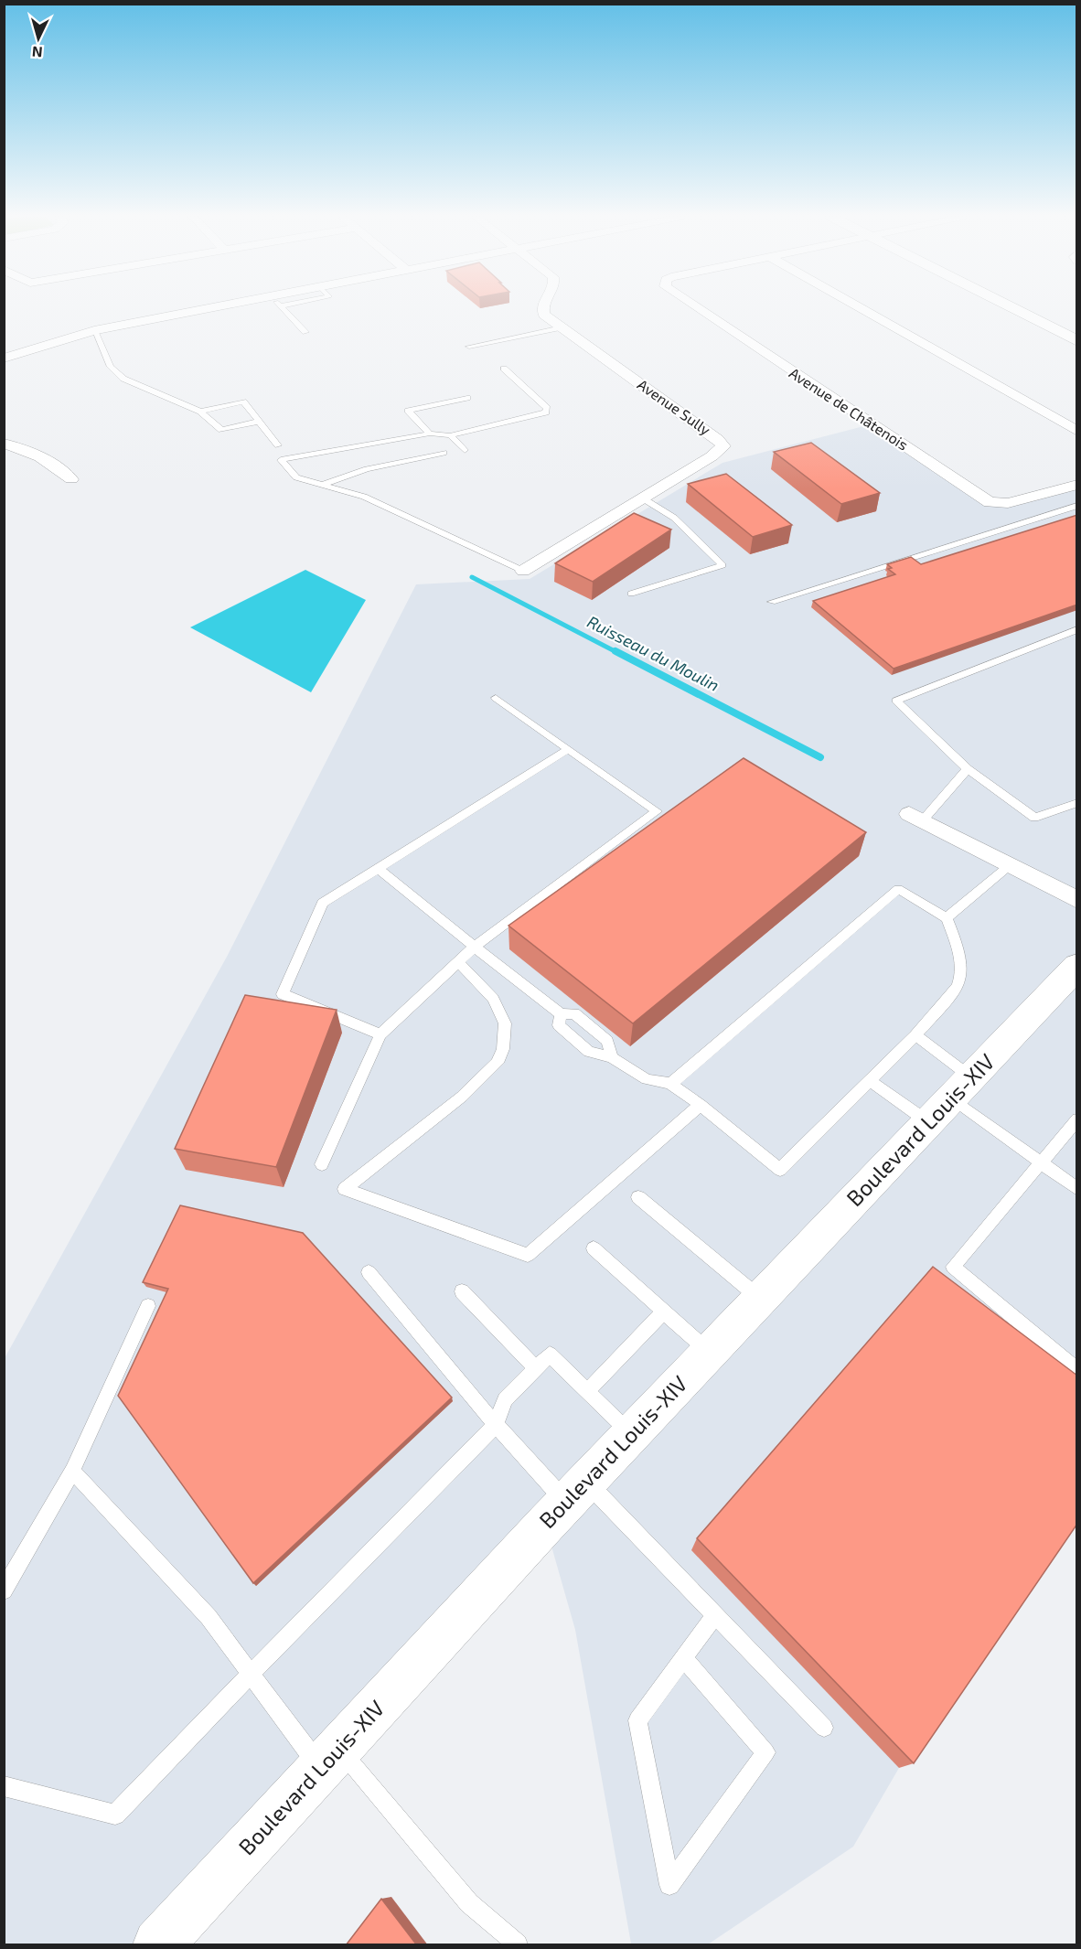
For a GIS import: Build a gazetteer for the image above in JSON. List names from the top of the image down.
{
  "streets": {
    "main road": ["Boulevard Louis-XIV"],
    "street": ["Avenue Sully", "Avenue de Châtenois"]
  },
  "water": ["Ruisseau du Moulin"],
  "north": "bottom"
}
